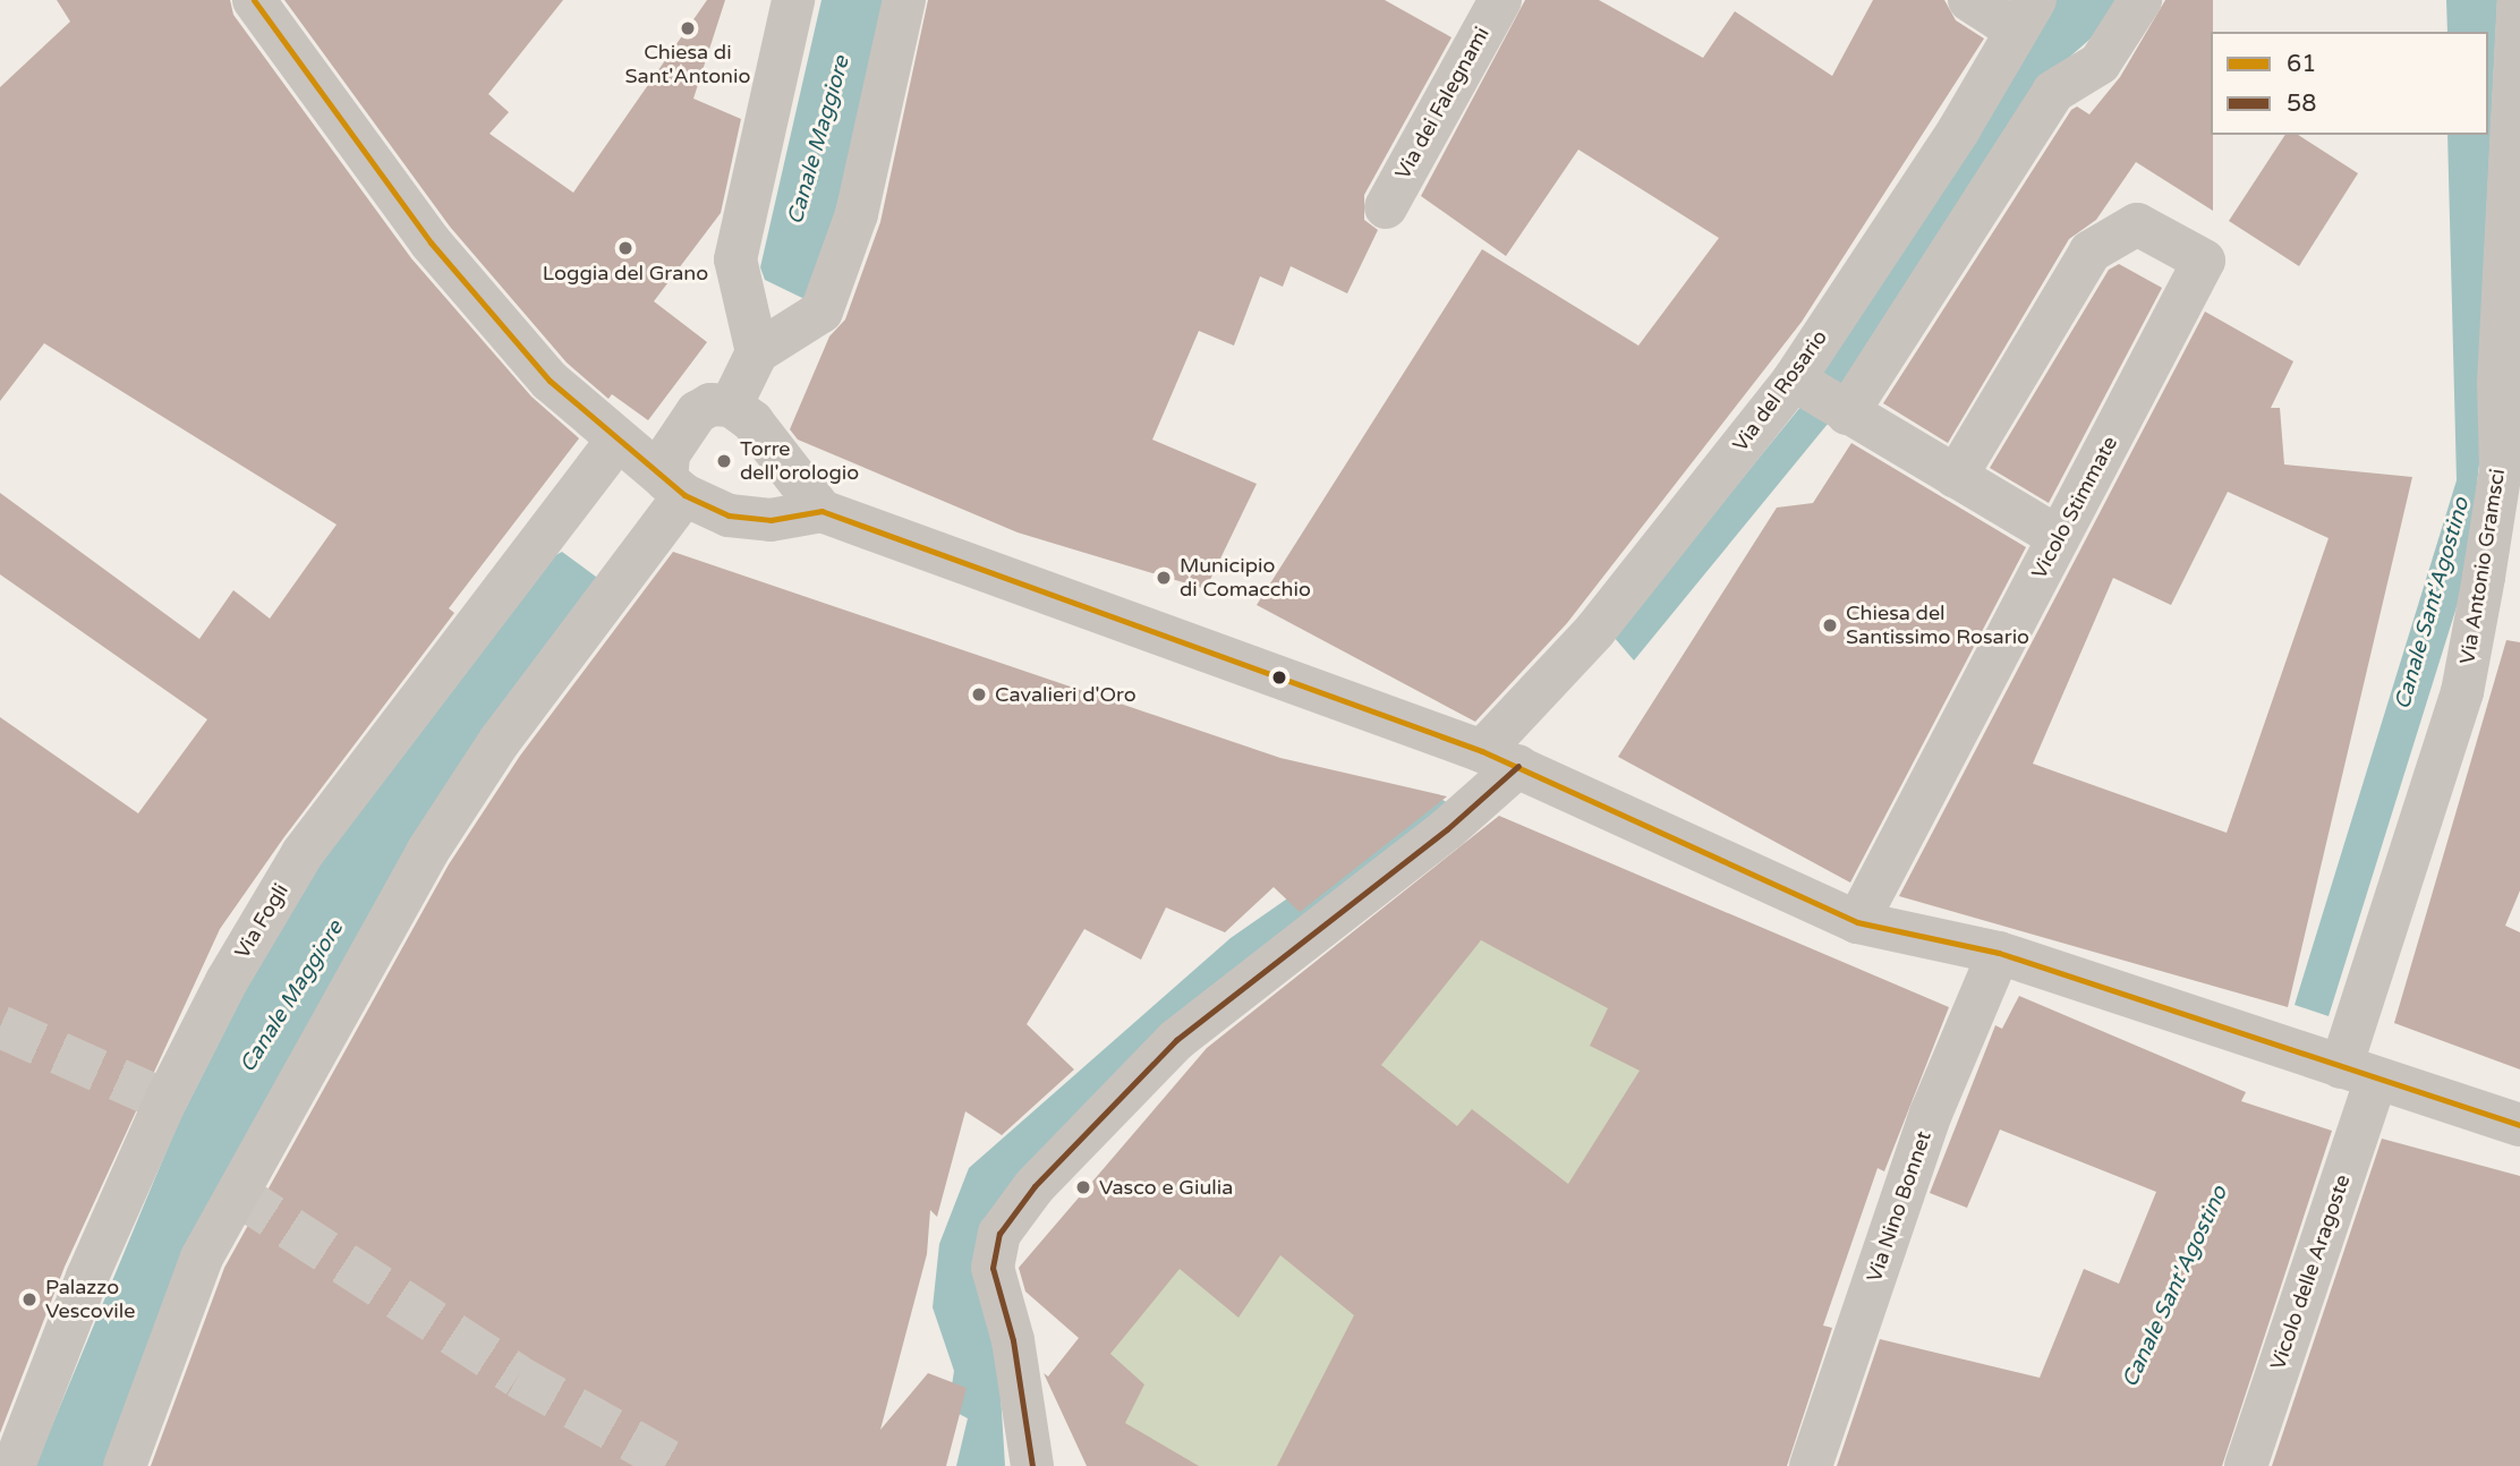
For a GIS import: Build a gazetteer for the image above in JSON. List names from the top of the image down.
{
  "streets": {
    "street": [
      "Via dei Falegnami",
      "Via del Rosario",
      "Vicolo Stimmate",
      "Via Antonio Gramsci",
      "Via Fogli",
      "Via Nino Bonnet",
      "Vicolo delle Aragoste"
    ]
  },
  "crossings": [
    ["Via Antonio Gramsci", "Vicolo delle Aragoste"]
  ],
  "water": ["Canale Maggiore", "Canale Sant'Agostino"],
  "places": [
    "Chiesa di Sant'Antonio",
    "Loggia del Grano",
    "Torre dell'orologio",
    "Municipio di Comacchio",
    "Chiesa del Santissimo Rosario",
    "Cavalieri d'Oro",
    "Vasco e Giulia",
    "Palazzo Vescovile"
  ],
  "lines": ["transit line 61", "transit line 58"],
  "legend": ["61", "58"]
}
